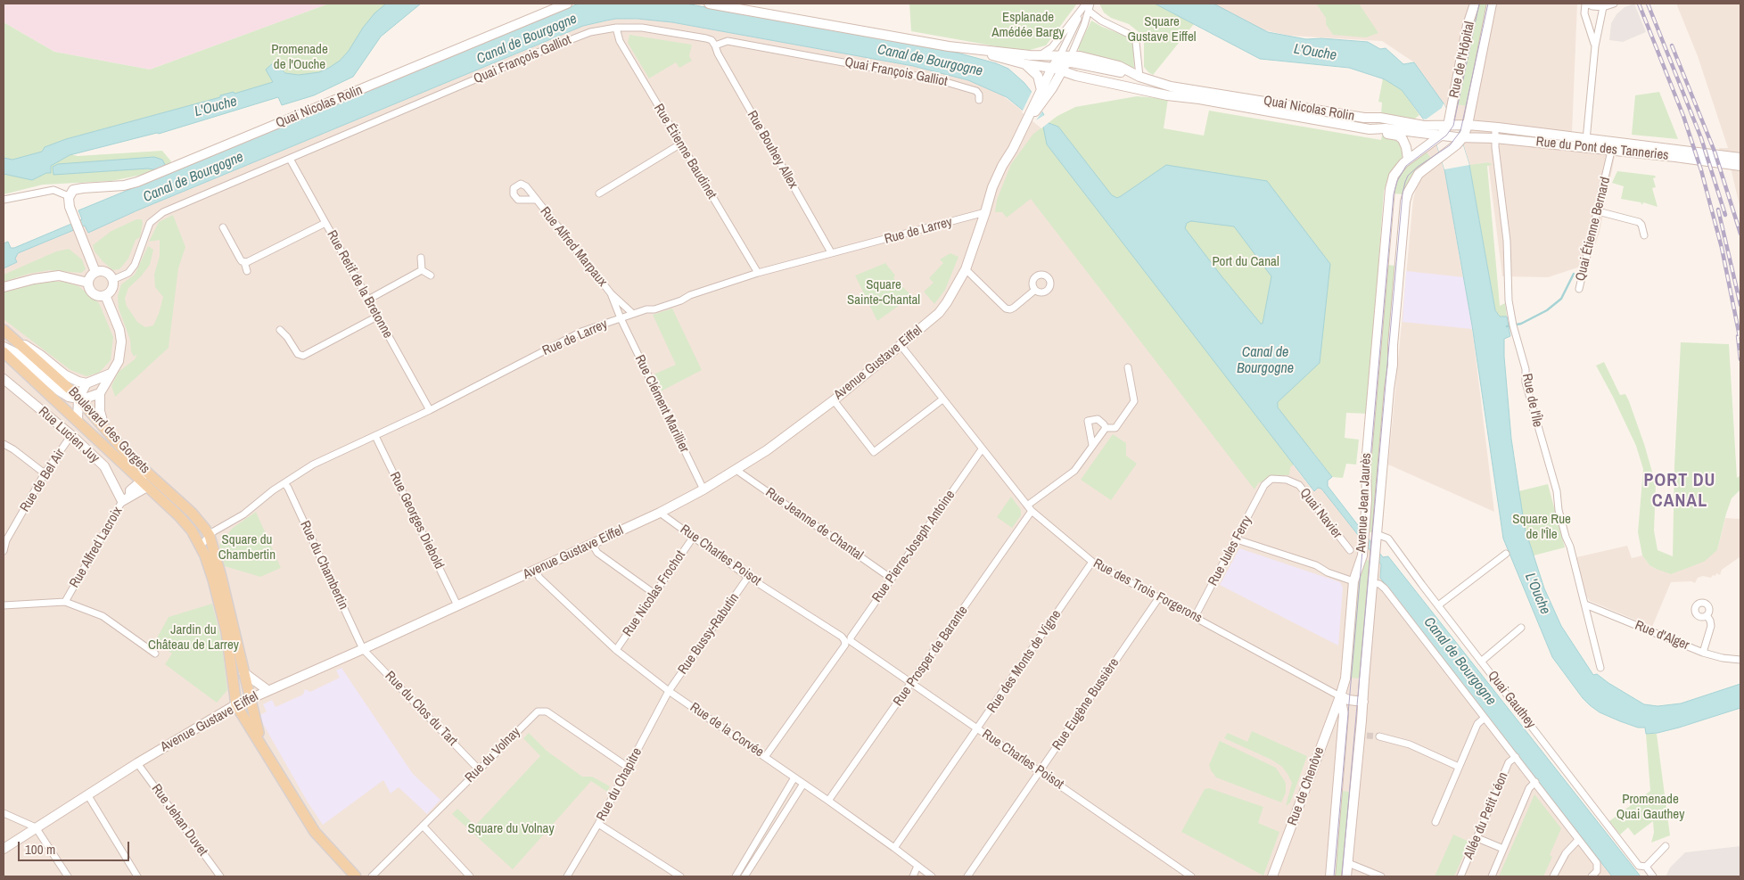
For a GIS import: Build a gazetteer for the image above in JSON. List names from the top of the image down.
{
  "streets": {
    "main road": [
      "Rue de l'Hôpital",
      "Quai Nicolas Rolin",
      "Rue du Pont des Tanneries",
      "Avenue Gustave Eiffel",
      "Boulevard des Gorgets",
      "Rue Lucien Juy",
      "Avenue Jean Jaurès",
      "Rue Alfred Lacroix",
      "Rue de Chenôve"
    ],
    "street": [
      "Quai François Galliot",
      "Rue Bouhey Allex",
      "Rue Étienne Baudinet",
      "Quai Étienne Bernard",
      "Rue de Larrey",
      "Rue Alfred Marpaux",
      "Rue Retif de la Bretonne",
      "Rue de l'Île",
      "Rue Clément Marillier",
      "Rue de Bel Air",
      "Quai Navier",
      "Rue Georges Diebold",
      "Rue Jeanne de Chantal",
      "Rue Pierre-Joseph Antoine",
      "Rue Jules Ferry",
      "Rue Charles Poisot",
      "Rue du Chambertin",
      "Rue des Trois Forgerons",
      "Rue Nicolas Frochot",
      "Rue Bussy-Rabutin",
      "Rue d'Alger",
      "Rue Prosper de Barante",
      "Rue des Monts de Vigne",
      "Quai Gauthey",
      "Rue Eugène Bussière",
      "Rue du Clos du Tart",
      "Rue de la Corvée",
      "Rue du Volnay",
      "Rue du Chapitre",
      "Allée du Petit Léon",
      "Rue Jehan Duvet"
    ]
  },
  "crossings": [
    ["Quai François Galliot", "Rue Bouhey Allex"],
    ["Quai François Galliot", "Rue Étienne Baudinet"],
    ["Quai François Galliot", "Rue Retif de la Bretonne"],
    ["Rue de l'Hôpital", "Quai Nicolas Rolin"],
    ["Rue de l'Hôpital", "Rue du Pont des Tanneries"],
    ["Rue de l'Hôpital", "Avenue Jean Jaurès"],
    ["Quai Nicolas Rolin", "Rue du Pont des Tanneries"],
    ["Quai Nicolas Rolin", "Avenue Gustave Eiffel"],
    ["Quai Nicolas Rolin", "Avenue Jean Jaurès"],
    ["Rue du Pont des Tanneries", "Quai Étienne Bernard"],
    ["Rue du Pont des Tanneries", "Rue de l'Île"],
    ["Rue du Pont des Tanneries", "Avenue Jean Jaurès"],
    ["Rue Bouhey Allex", "Rue de Larrey"],
    ["Rue Étienne Baudinet", "Rue de Larrey"],
    ["Rue de Larrey", "Rue Alfred Marpaux"],
    ["Rue de Larrey", "Rue Retif de la Bretonne"],
    ["Rue de Larrey", "Avenue Gustave Eiffel"],
    ["Rue de Larrey", "Rue Clément Marillier"],
    ["Rue de Larrey", "Boulevard des Gorgets"],
    ["Rue de Larrey", "Rue Georges Diebold"],
    ["Rue de Larrey", "Rue du Chambertin"],
    ["Rue Alfred Marpaux", "Rue Clément Marillier"],
    ["Avenue Gustave Eiffel", "Rue Clément Marillier"],
    ["Avenue Gustave Eiffel", "Rue Georges Diebold"],
    ["Avenue Gustave Eiffel", "Rue Jeanne de Chantal"],
    ["Avenue Gustave Eiffel", "Rue Charles Poisot"],
    ["Avenue Gustave Eiffel", "Rue du Chambertin"],
    ["Avenue Gustave Eiffel", "Rue des Trois Forgerons"],
    ["Avenue Gustave Eiffel", "Rue du Clos du Tart"],
    ["Avenue Gustave Eiffel", "Rue de la Corvée"],
    ["Avenue Gustave Eiffel", "Rue Jehan Duvet"],
    ["Rue de l'Île", "Rue d'Alger"],
    ["Boulevard des Gorgets", "Rue Alfred Lacroix"],
    ["Rue Lucien Juy", "Rue de Bel Air"],
    ["Rue Lucien Juy", "Rue Alfred Lacroix"],
    ["Avenue Jean Jaurès", "Rue des Trois Forgerons"],
    ["Avenue Jean Jaurès", "Quai Gauthey"],
    ["Avenue Jean Jaurès", "Rue de Chenôve"],
    ["Quai Navier", "Rue Jules Ferry"],
    ["Rue Jeanne de Chantal", "Rue Pierre-Joseph Antoine"],
    ["Rue Pierre-Joseph Antoine", "Rue Charles Poisot"],
    ["Rue Pierre-Joseph Antoine", "Rue des Trois Forgerons"],
    ["Rue Jules Ferry", "Rue des Trois Forgerons"],
    ["Rue Charles Poisot", "Rue Nicolas Frochot"],
    ["Rue Charles Poisot", "Rue Bussy-Rabutin"],
    ["Rue Charles Poisot", "Rue Prosper de Barante"],
    ["Rue Charles Poisot", "Rue des Monts de Vigne"],
    ["Rue Charles Poisot", "Rue Eugène Bussière"],
    ["Rue Charles Poisot", "Rue de la Corvée"],
    ["Rue du Chambertin", "Rue du Clos du Tart"],
    ["Rue des Trois Forgerons", "Rue Prosper de Barante"],
    ["Rue des Trois Forgerons", "Rue des Monts de Vigne"],
    ["Rue des Trois Forgerons", "Rue Eugène Bussière"],
    ["Rue des Trois Forgerons", "Rue de Chenôve"],
    ["Rue Nicolas Frochot", "Rue de la Corvée"],
    ["Rue Bussy-Rabutin", "Rue de la Corvée"],
    ["Rue Bussy-Rabutin", "Rue du Chapitre"],
    ["Rue Prosper de Barante", "Rue de la Corvée"],
    ["Rue des Monts de Vigne", "Rue de la Corvée"],
    ["Rue du Clos du Tart", "Rue du Volnay"],
    ["Rue de la Corvée", "Rue du Chapitre"],
    ["Rue du Volnay", "Rue du Chapitre"]
  ],
  "districts": ["PORT DU CANAL"],
  "water": ["Canal de Bourgogne", "L'Ouche"],
  "parks": [
    "Esplanade Amédée Bargy",
    "Square Gustave Eiffel",
    "Promenade de l'Ouche",
    "Port du Canal",
    "Square Sainte-Chantal",
    "Square Rue de l'Île",
    "Square du Chambertin",
    "Jardin du Château de Larrey",
    "Promenade Quai Gauthey",
    "Square du Volnay"
  ],
  "scale_bar": "100 m"
}
